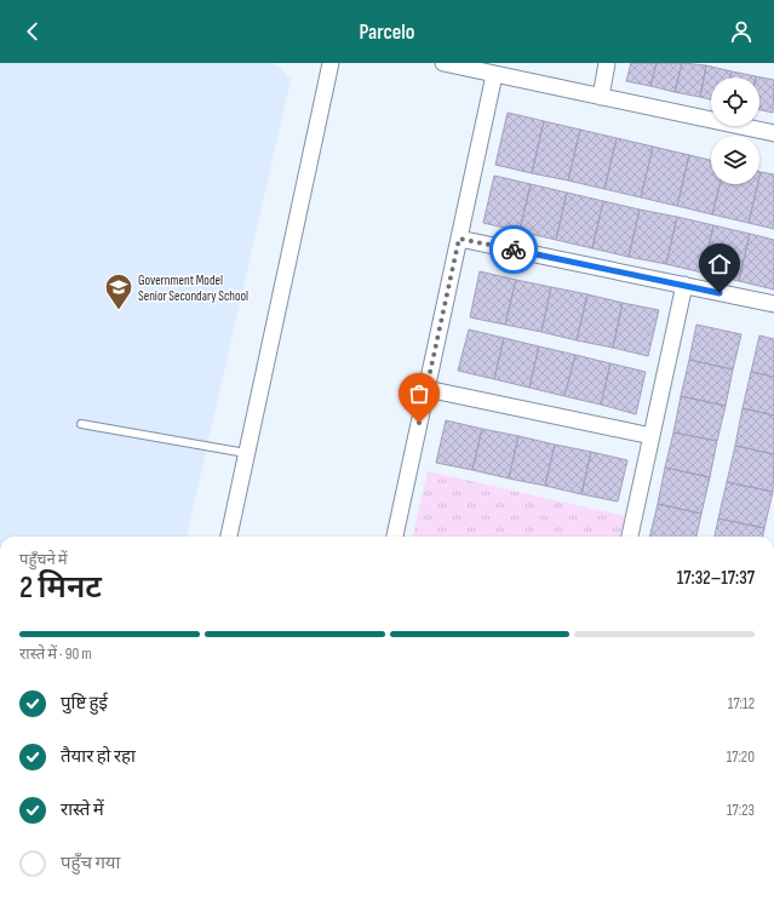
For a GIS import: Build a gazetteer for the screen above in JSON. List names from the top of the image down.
{
  "places": {
    "school or university": ["Government Model Senior Secondary School"]
  },
  "page": {
    "header": "Parcelo",
    "heading": ["2 मिनट", "पहुँचने में", "17:32–17:37"],
    "bar": "रास्ते में · 90 m",
    "list": [
      ["पुष्टि हुई", "17:12"],
      ["तैयार हो रहा", "17:20"],
      ["रास्ते में", "17:23"],
      "पहुँच गया"
    ]
  }
}
